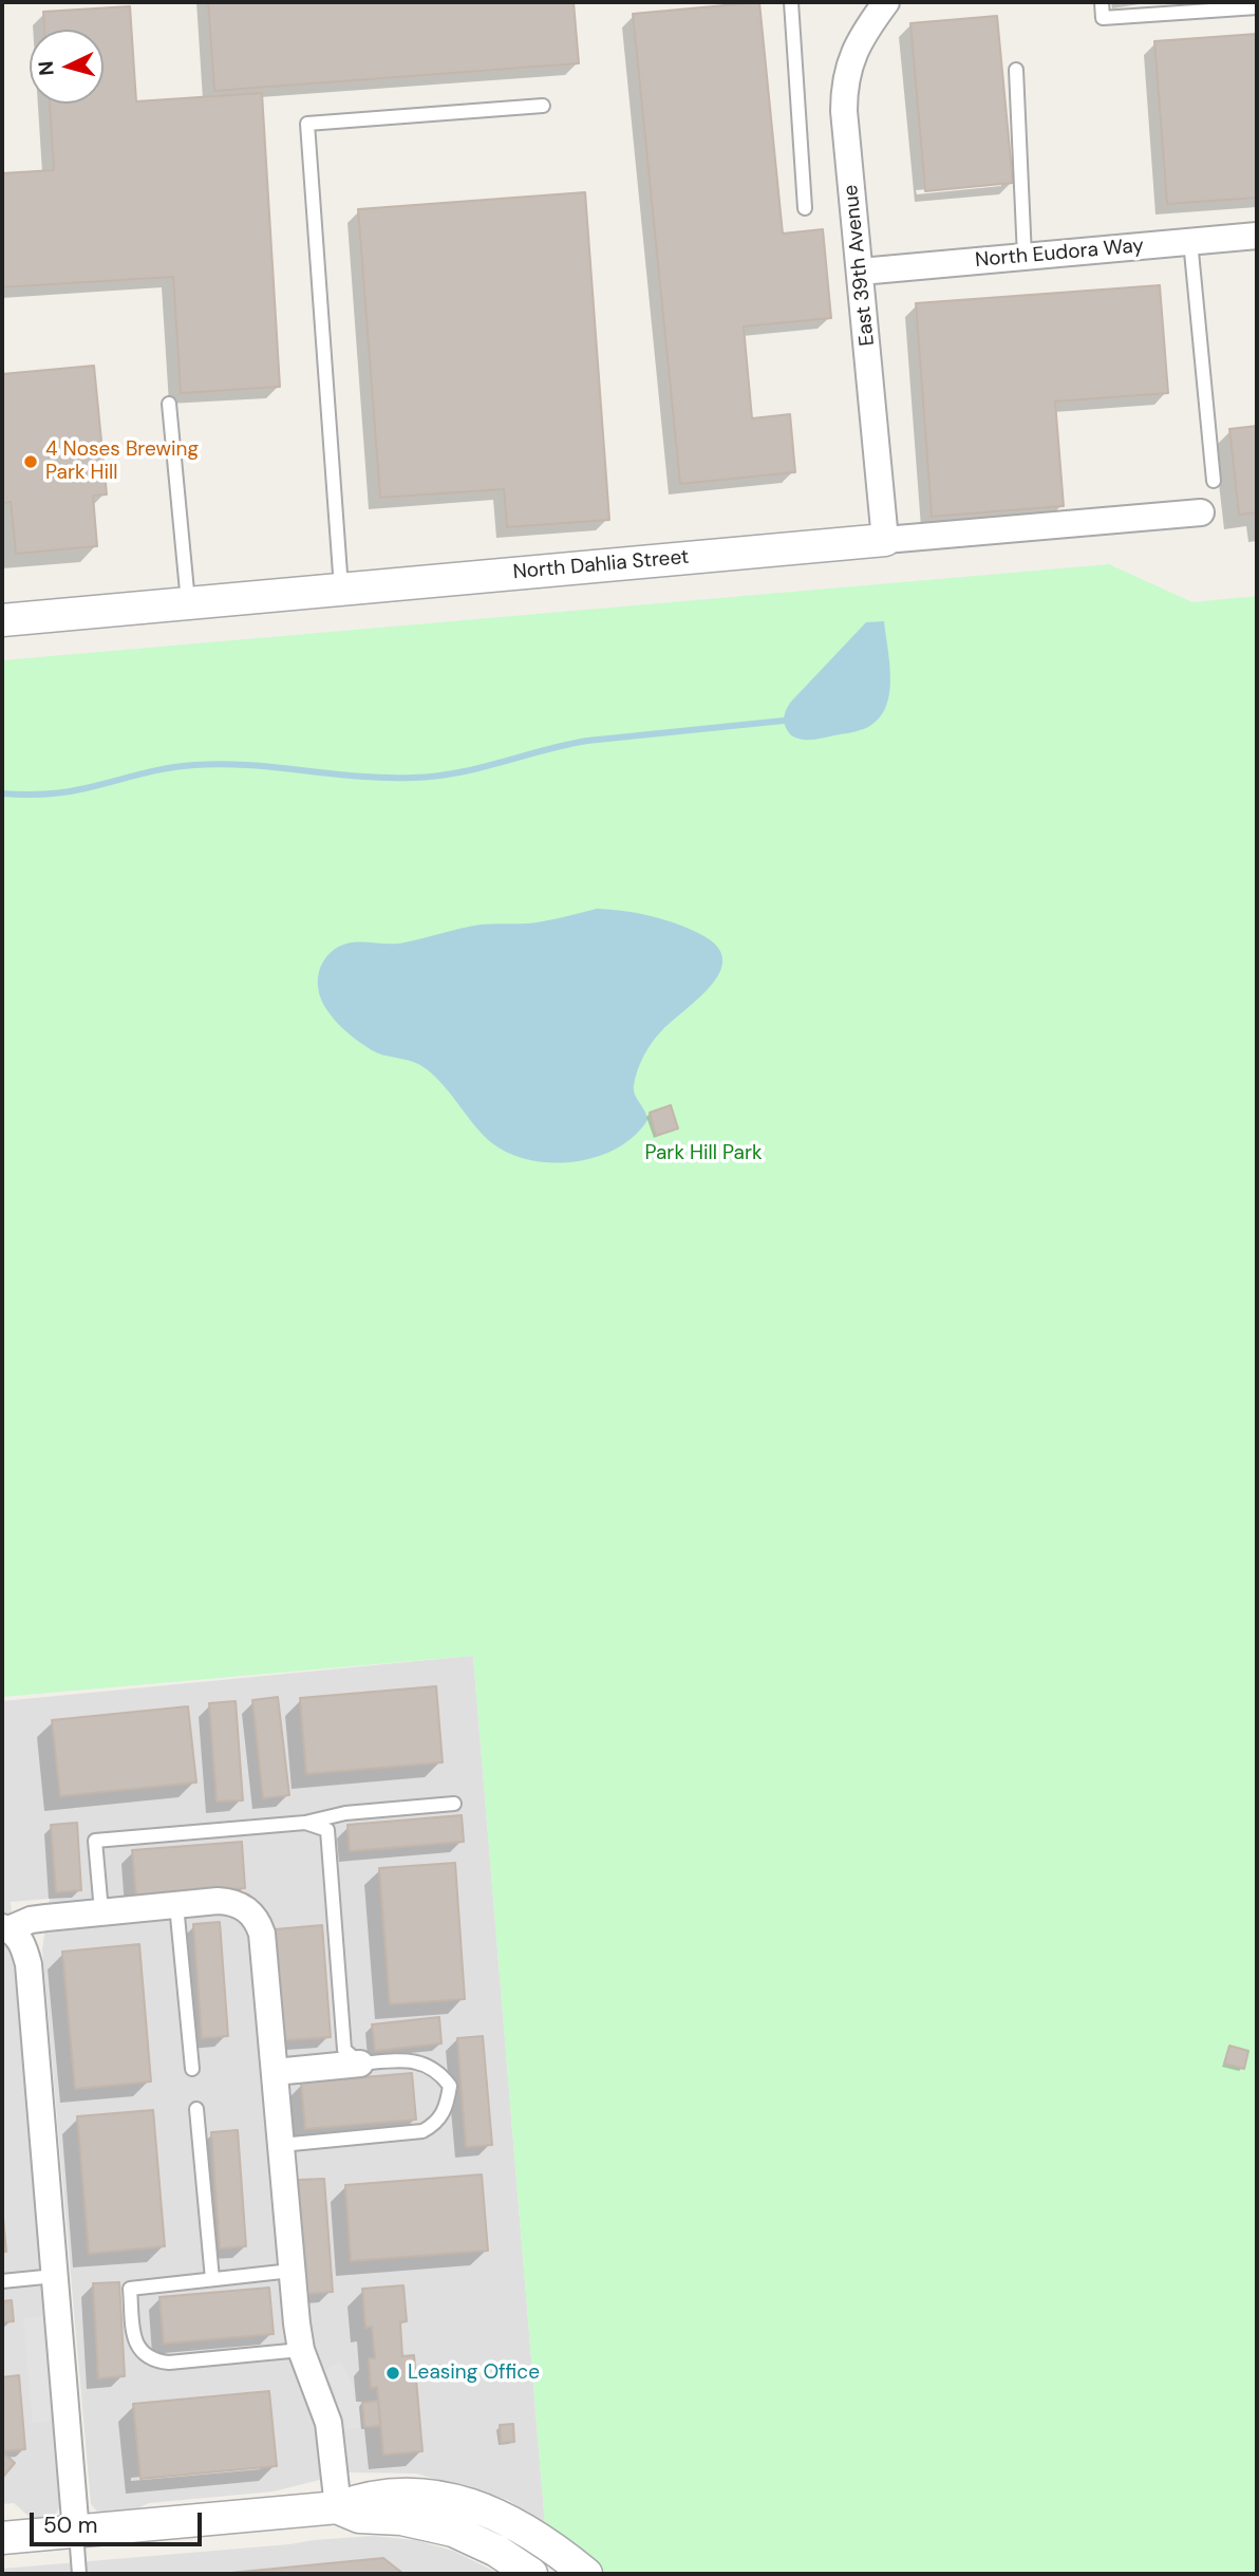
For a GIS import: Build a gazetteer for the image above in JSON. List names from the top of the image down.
{
  "streets": {
    "street": ["North Eudora Way", "East 39th Avenue", "North Dahlia Street"]
  },
  "crossings": [
    ["North Eudora Way", "East 39th Avenue"],
    ["East 39th Avenue", "North Dahlia Street"]
  ],
  "parks": ["Park Hill Park"],
  "places": ["4 Noses Brewing Park Hill", "Leasing Office"],
  "scale_bar": "50 m",
  "north": "left"
}
